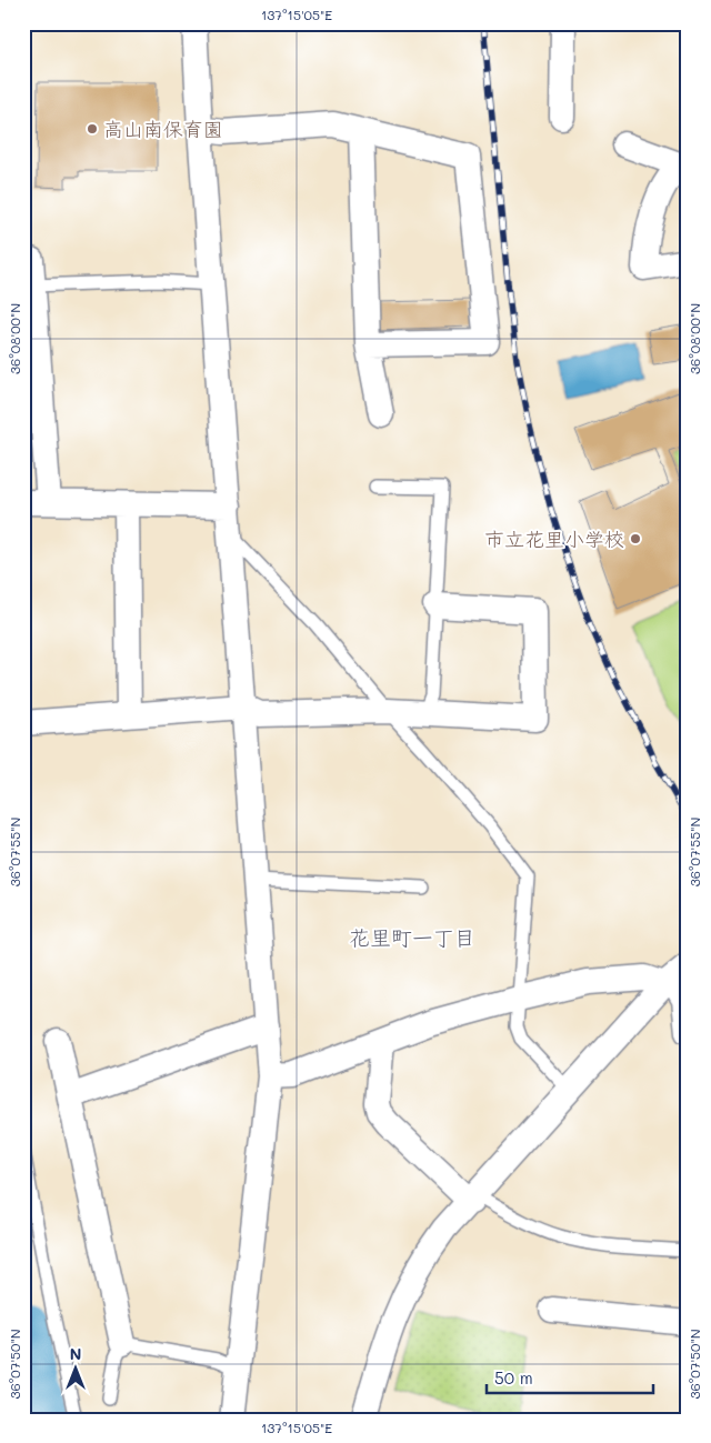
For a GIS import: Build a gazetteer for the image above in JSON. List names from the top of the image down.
{
  "districts": ["花里町一丁目"],
  "places": ["高山南保育園", "市立花里小学校"],
  "scale_bar": "50 m",
  "north": "top",
  "coordinates": [
    "137°15'05\"E",
    "36°08'00\"N",
    "36°07'55\"N",
    "36°07'50\"N"
  ]
}
